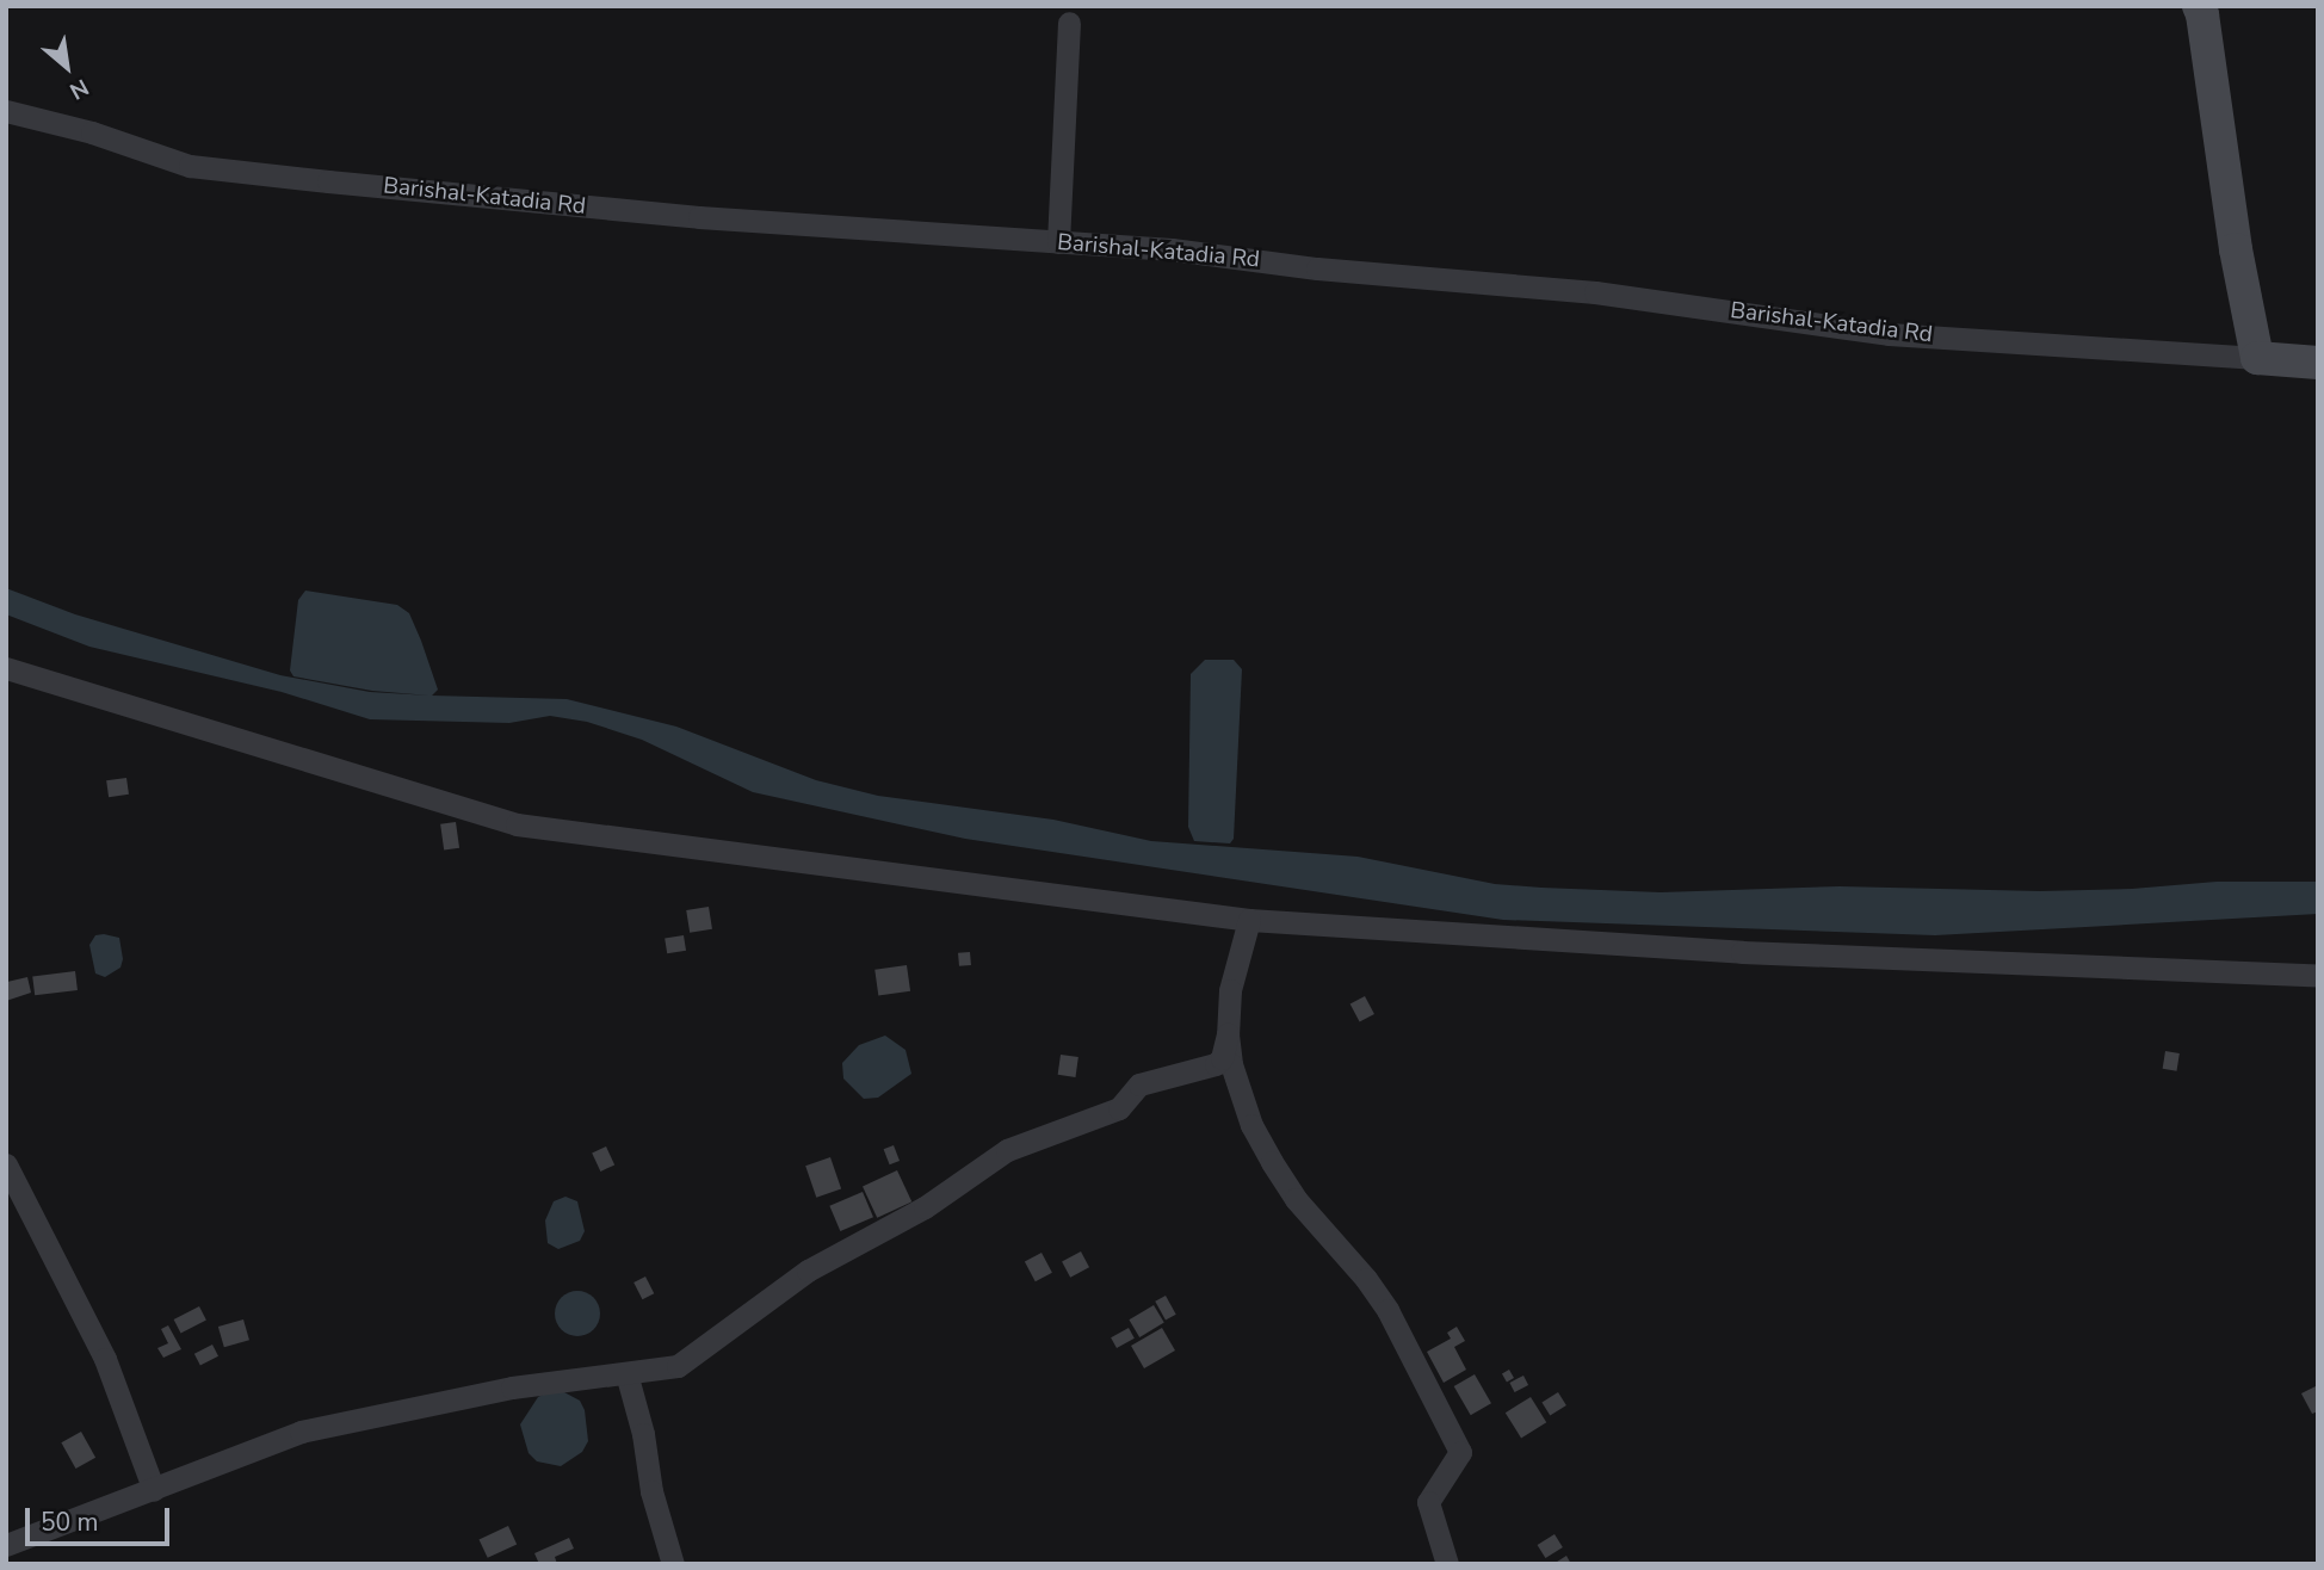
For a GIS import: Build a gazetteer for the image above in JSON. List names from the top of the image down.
{
  "streets": {
    "main road": ["Barishal-Katadia Rd"]
  },
  "scale_bar": "50 m",
  "north": "bottom right"
}
